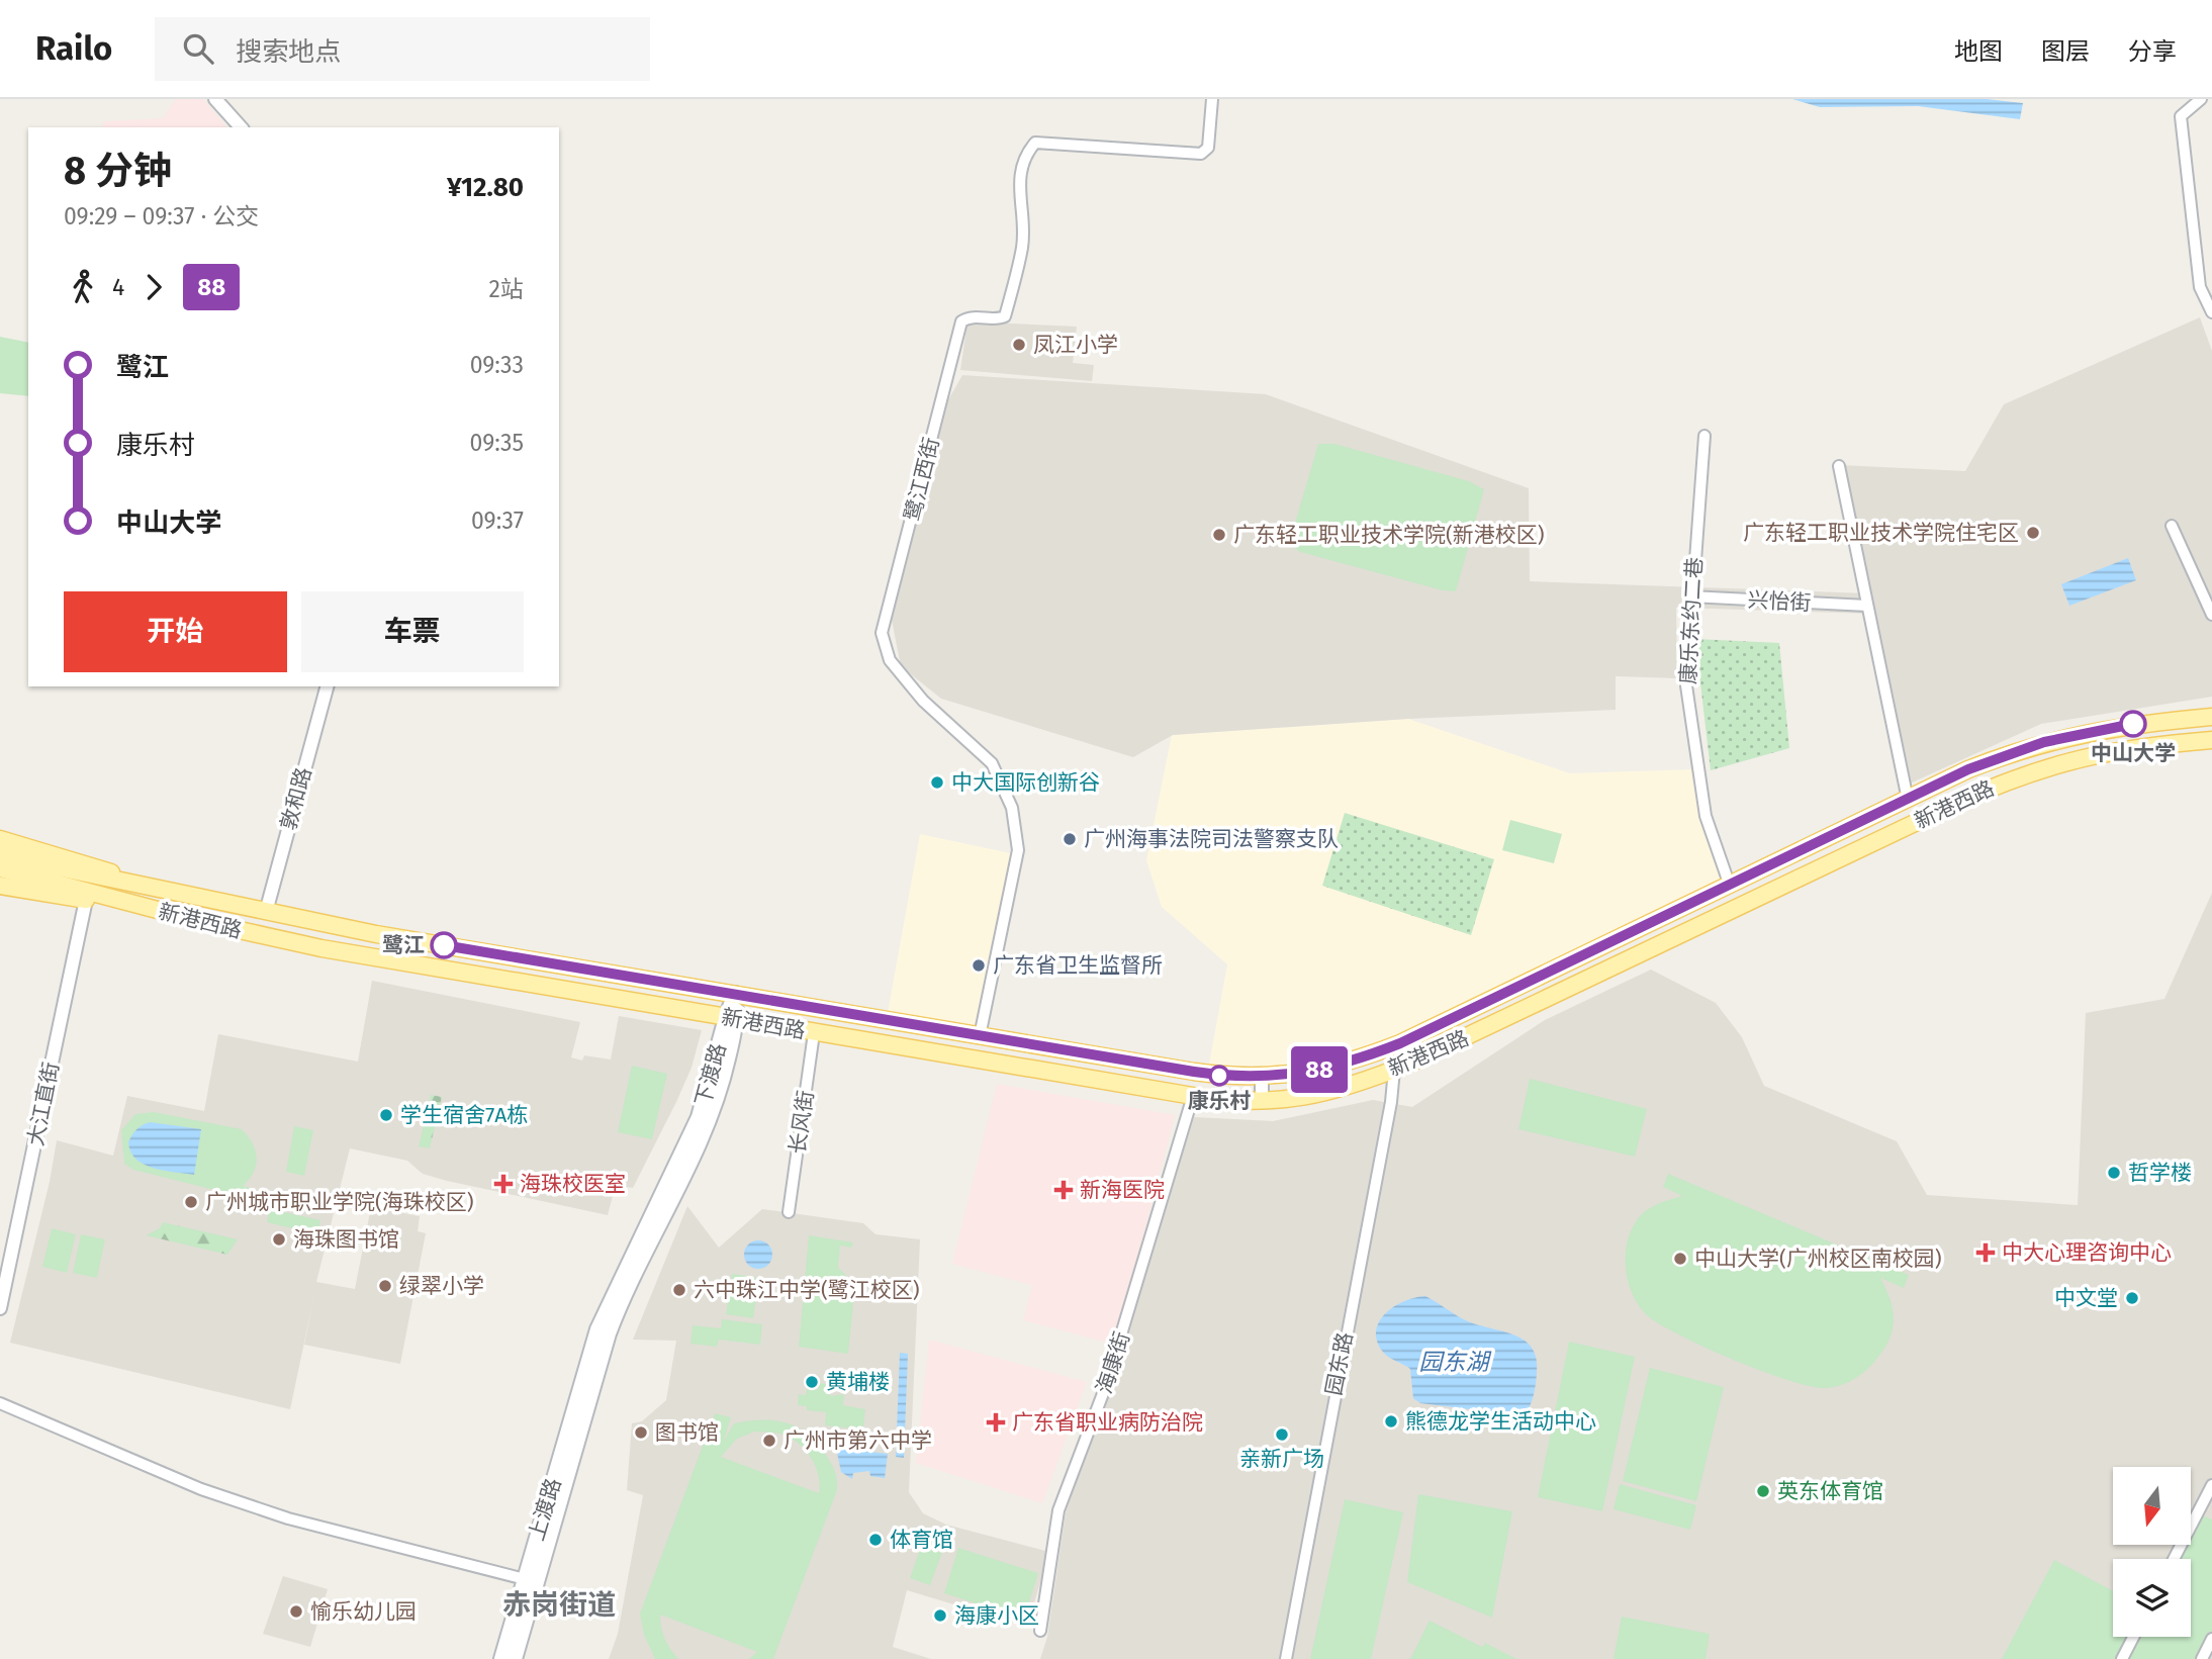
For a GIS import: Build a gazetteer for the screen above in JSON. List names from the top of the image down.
{
  "streets": {
    "main road": ["新港西路", "下渡路", "上渡路"],
    "street": [
      "鹭江西街",
      "兴怡街",
      "康乐东约二巷",
      "敦和路",
      "大江直街",
      "长风街",
      "海康街",
      "园东路"
    ]
  },
  "crossings": [
    ["鹭江西街", "新港西路"],
    ["兴怡街", "康乐东约二巷"],
    ["康乐东约二巷", "新港西路"],
    ["敦和路", "新港西路"],
    ["新港西路", "下渡路"],
    ["新港西路", "长风街"],
    ["新港西路", "海康街"],
    ["新港西路", "园东路"],
    ["下渡路", "上渡路"]
  ],
  "districts": ["赤岗街道"],
  "water": ["园东湖"],
  "places": {
    "other": [
      "凤江小学",
      "广东轻工职业技术学院住宅区",
      "广东轻工职业技术学院(新港校区)",
      "中山大学",
      "中大国际创新谷",
      "广州海事法院司法警察支队",
      "鹭江",
      "广东省卫生监督所",
      "康乐村",
      "学生宿舍7A栋",
      "哲学楼",
      "广州城市职业学院(海珠校区)",
      "海珠图书馆",
      "中山大学(广州校区南校园)",
      "绿翠小学",
      "六中珠江中学(鹭江校区)",
      "中文堂",
      "黄埔楼",
      "熊德龙学生活动中心",
      "图书馆",
      "亲新广场",
      "广州市第六中学",
      "英东体育馆",
      "体育馆",
      "愉乐幼儿园",
      "海康小区"
    ],
    "health": [
      "海珠校医室",
      "新海医院",
      "中大心理咨询中心",
      "广东省职业病防治院"
    ]
  },
  "lines": ["bus line 88"],
  "north": "bottom",
  "page": {
    "header": "Railo",
    "search": "搜索地点",
    "nav": ["地图", "图层", "分享"],
    "on_map": "88",
    "heading": ["8 分钟", "09:29 – 09:37 · 公交", "¥12.80"],
    "legs": ["4", "88", "2站"],
    "list": [
      {
        "name": "鹭江",
        "value": "09:33"
      },
      {
        "name": "康乐村",
        "value": "09:35"
      },
      {
        "name": "中山大学",
        "value": "09:37"
      }
    ],
    "buttons": ["开始", "车票"]
  }
}
